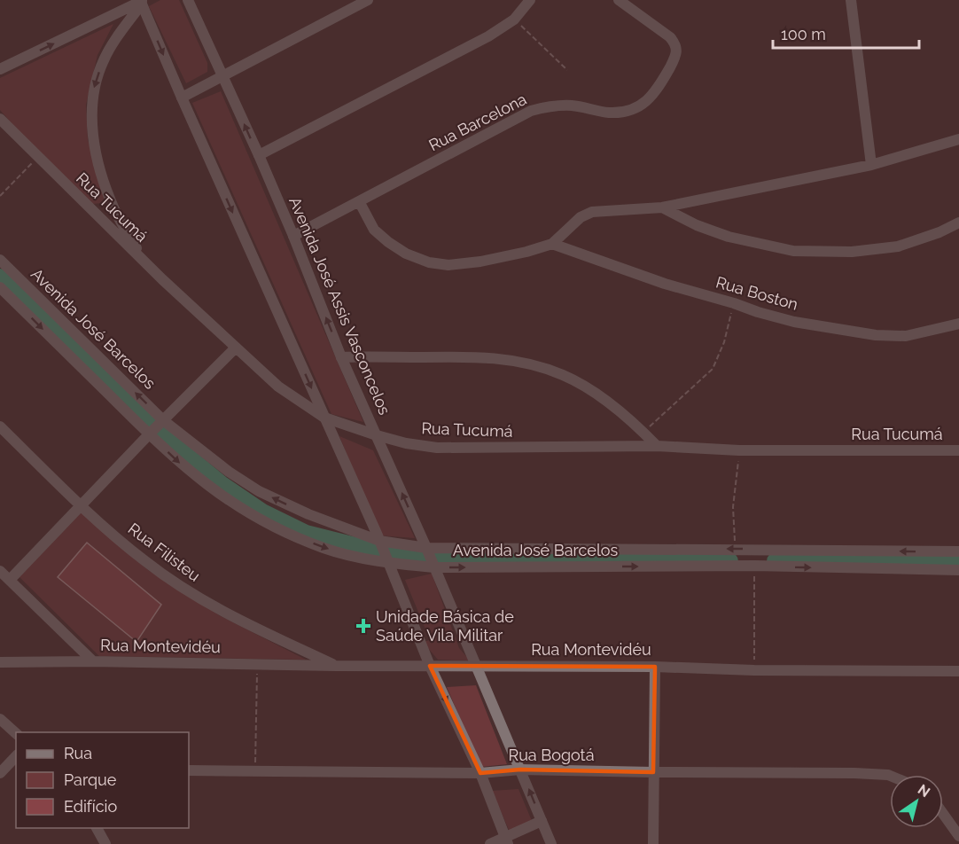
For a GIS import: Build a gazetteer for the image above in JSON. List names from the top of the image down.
{
  "streets": {
    "street": [
      "Rua Barcelona",
      "Rua Tucumá",
      "Rua Boston",
      "Avenida José Assis Vasconcelos",
      "Avenida José Barcelos",
      "Rua Filisteu",
      "Rua Montevidéu",
      "Rua Bogotá"
    ]
  },
  "crossings": [
    ["Rua Barcelona", "Avenida José Assis Vasconcelos"],
    ["Rua Tucumá", "Avenida José Assis Vasconcelos"],
    ["Avenida José Assis Vasconcelos", "Avenida José Barcelos"],
    ["Avenida José Assis Vasconcelos", "Rua Montevidéu"],
    ["Avenida José Assis Vasconcelos", "Rua Bogotá"],
    ["Rua Filisteu", "Rua Montevidéu"]
  ],
  "places": {
    "health": ["Unidade Básica de Saúde Vila Militar"]
  },
  "legend": ["Rua", "Parque", "Edifício"],
  "scale_bar": "100 m",
  "north": "top right"
}
